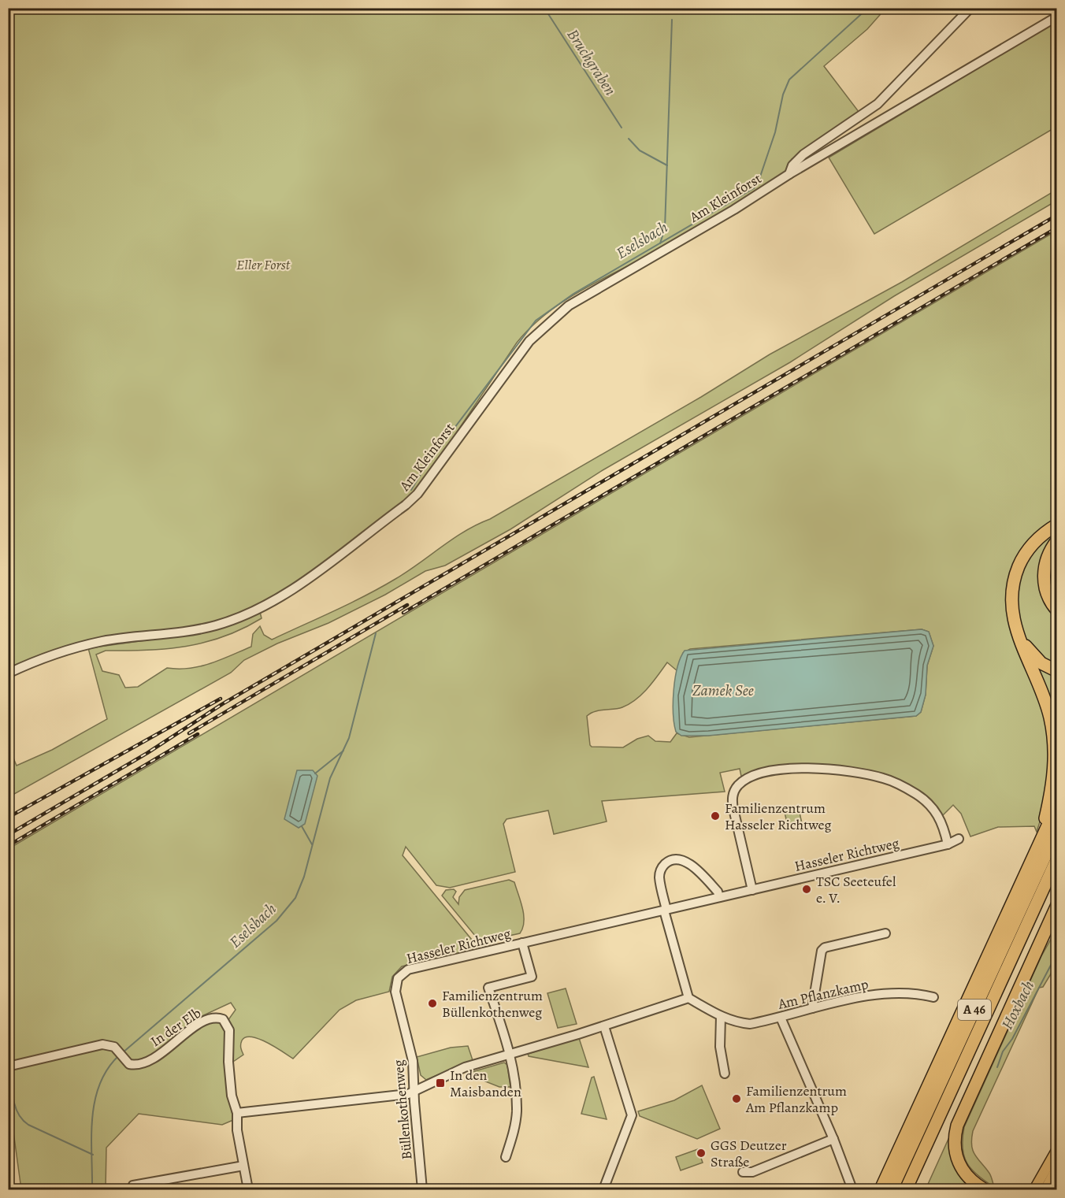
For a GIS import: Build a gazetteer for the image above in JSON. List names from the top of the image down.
{
  "streets": {
    "highway": ["A 46"],
    "street": [
      "Am Kleinforst",
      "Hasseler Richtweg",
      "Am Pflanzkamp",
      "In der Elb",
      "Büllenkothenweg"
    ]
  },
  "crossings": [
    ["Hasseler Richtweg", "Büllenkothenweg"]
  ],
  "water": [
    "Bruchgraben",
    "Eselsbach",
    "Zamek See",
    "Hoxbach"
  ],
  "parks": ["Eller Forst"],
  "places": {
    "other": [
      "Familienzentrum Hasseler Richtweg",
      "TSC Seeteufel e. V.",
      "Familienzentrum Büllenkothenweg",
      "Familienzentrum Am Pflanzkamp",
      "GGS Deutzer Straße"
    ],
    "transit": ["In den Maisbanden"]
  }
}
